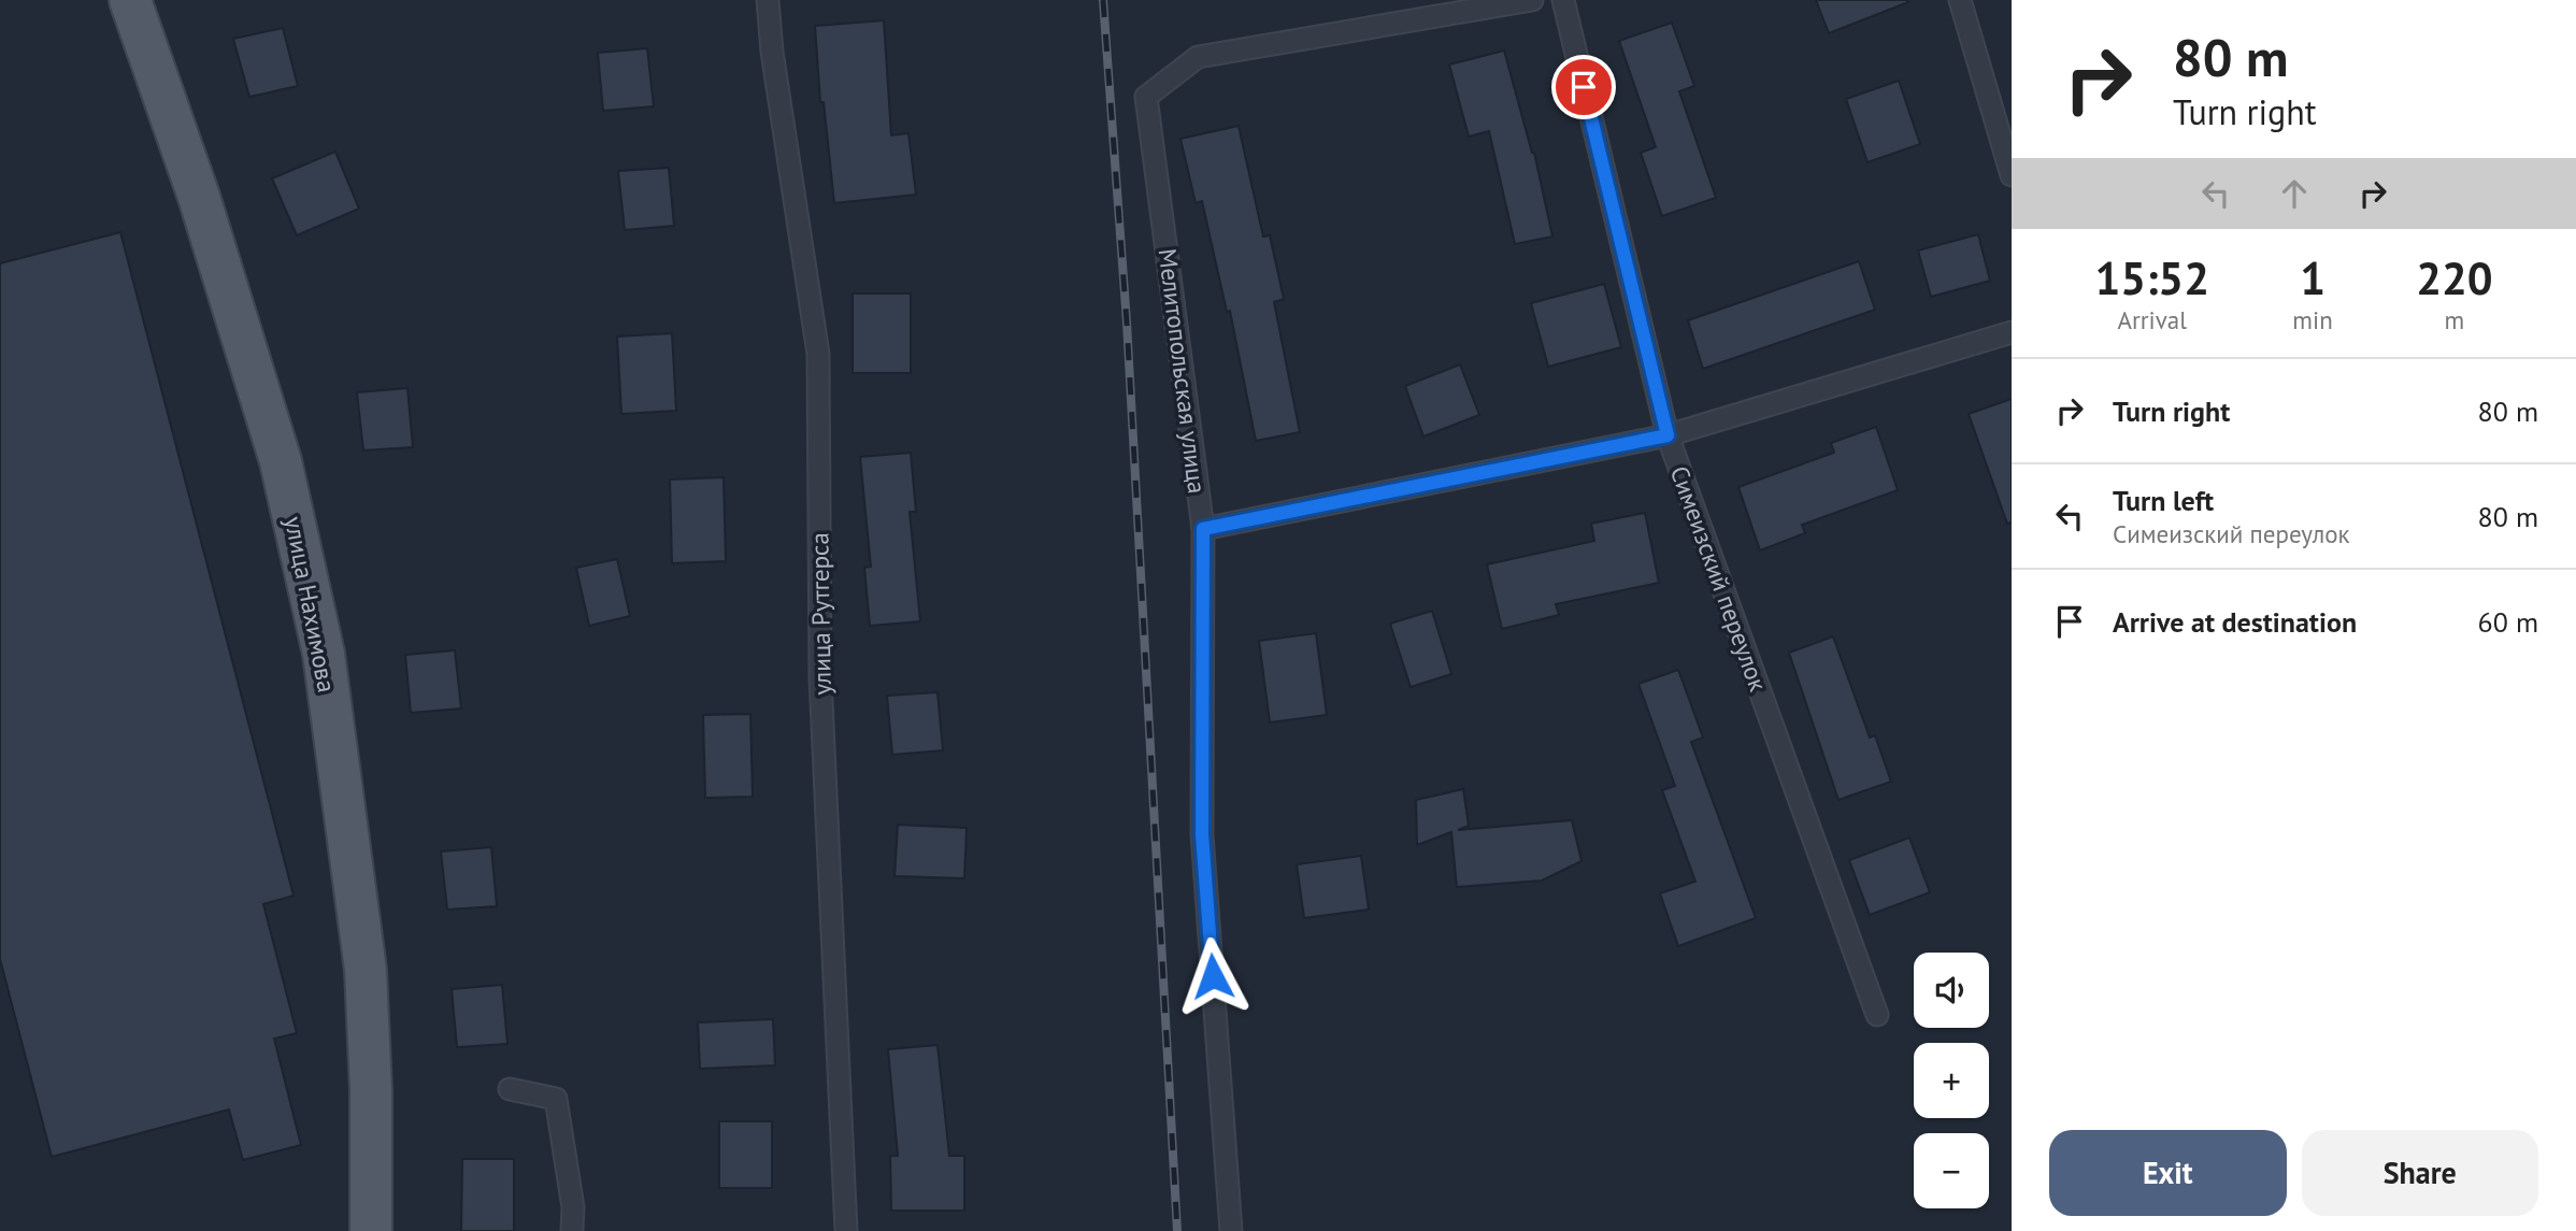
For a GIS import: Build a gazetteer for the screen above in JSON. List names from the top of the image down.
{
  "streets": {
    "main road": ["улица Нахимова"],
    "lane": ["Мелитопольская улица", "Симеизский переулок", "улица Рутгерса"]
  },
  "page": {
    "turn": ["80 m", "Turn right"],
    "eta": [
      "15:52",
      "Arrival",
      "1",
      "min",
      "220",
      "m"
    ],
    "list": [
      {
        "name": "Turn right",
        "value": "80 m"
      },
      {
        "name": "Turn left",
        "note": "Симеизский переулок",
        "value": "80 m"
      },
      {
        "name": "Arrive at destination",
        "value": "60 m"
      }
    ],
    "map_buttons": ["+", "−"],
    "buttons": ["Exit", "Share"]
  }
}
